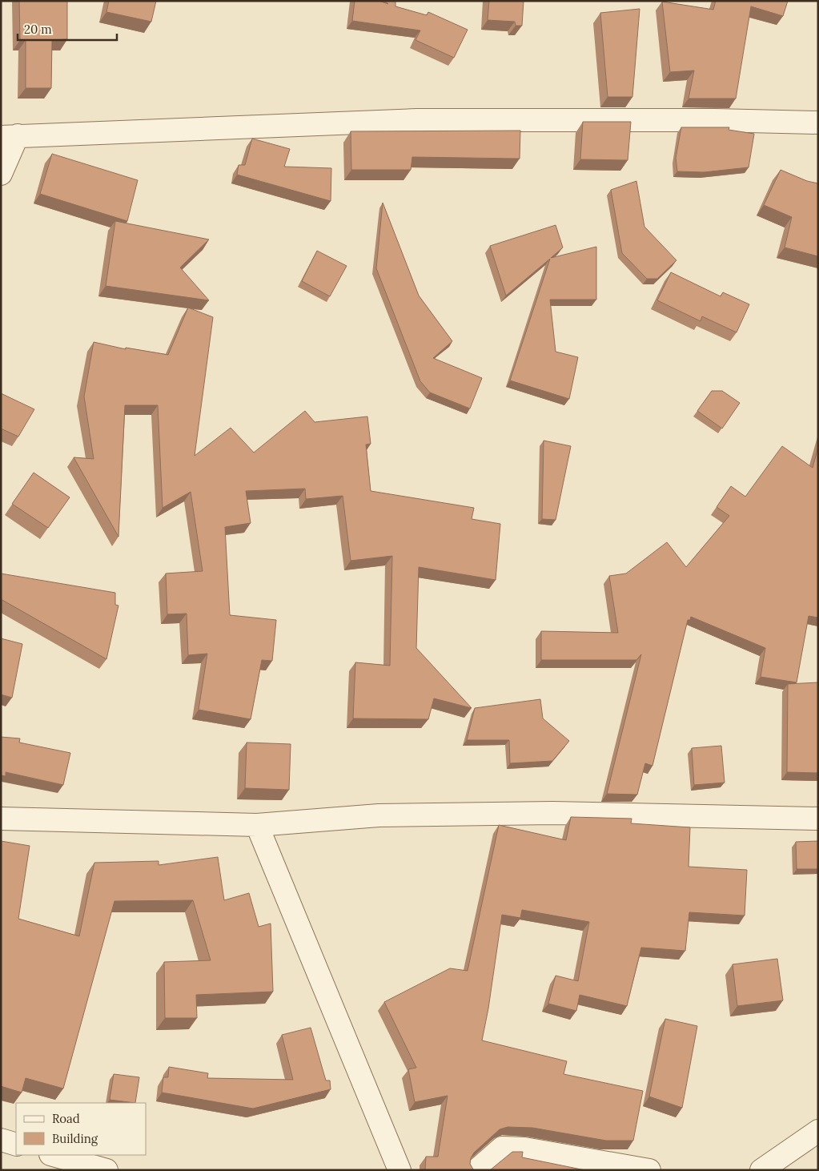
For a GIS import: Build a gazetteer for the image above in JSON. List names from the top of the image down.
{
  "legend": ["Road", "Building"],
  "scale_bar": "20 m"
}
